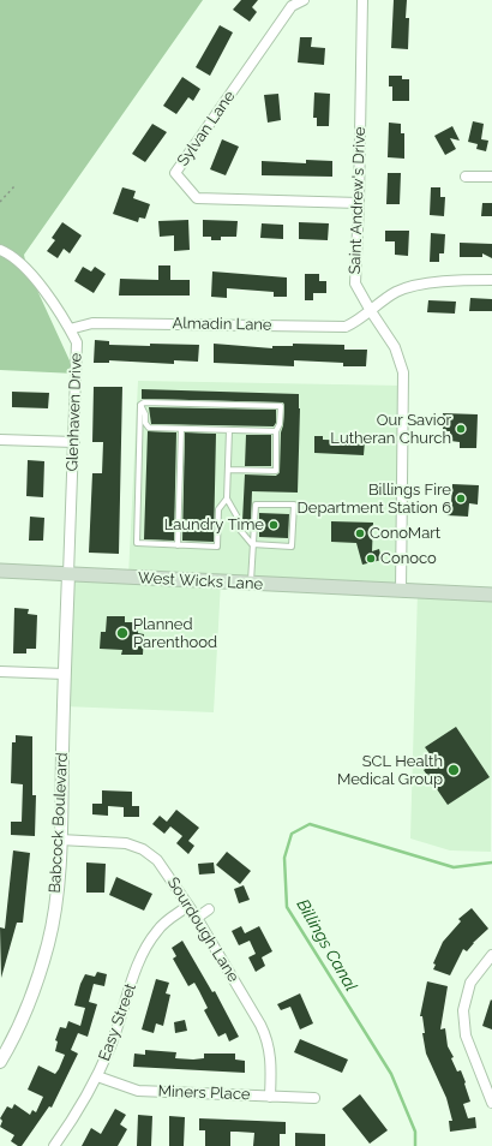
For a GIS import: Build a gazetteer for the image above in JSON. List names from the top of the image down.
{
  "streets": {
    "main road": ["West Wicks Lane"],
    "street": [
      "Sylvan Lane",
      "Saint Andrew's Drive",
      "Almadin Lane",
      "Glenhaven Drive",
      "Babcock Boulevard",
      "Sourdough Lane",
      "Easy Street",
      "Miners Place"
    ]
  },
  "crossings": [
    ["Sylvan Lane", "Saint Andrew's Drive"],
    ["Saint Andrew's Drive", "Almadin Lane"],
    ["Saint Andrew's Drive", "West Wicks Lane"],
    ["Almadin Lane", "Glenhaven Drive"],
    ["Glenhaven Drive", "West Wicks Lane"],
    ["Glenhaven Drive", "Babcock Boulevard"],
    ["West Wicks Lane", "Babcock Boulevard"],
    ["Babcock Boulevard", "Sourdough Lane"],
    ["Sourdough Lane", "Easy Street"],
    ["Sourdough Lane", "Miners Place"],
    ["Easy Street", "Miners Place"]
  ],
  "water": ["Billings Canal"],
  "places": [
    "Our Savior Lutheran Church",
    "Billings Fire Department Station 6",
    "Laundry Time",
    "ConoMart",
    "Conoco",
    "Planned Parenthood",
    "SCL Health Medical Group"
  ]
}
